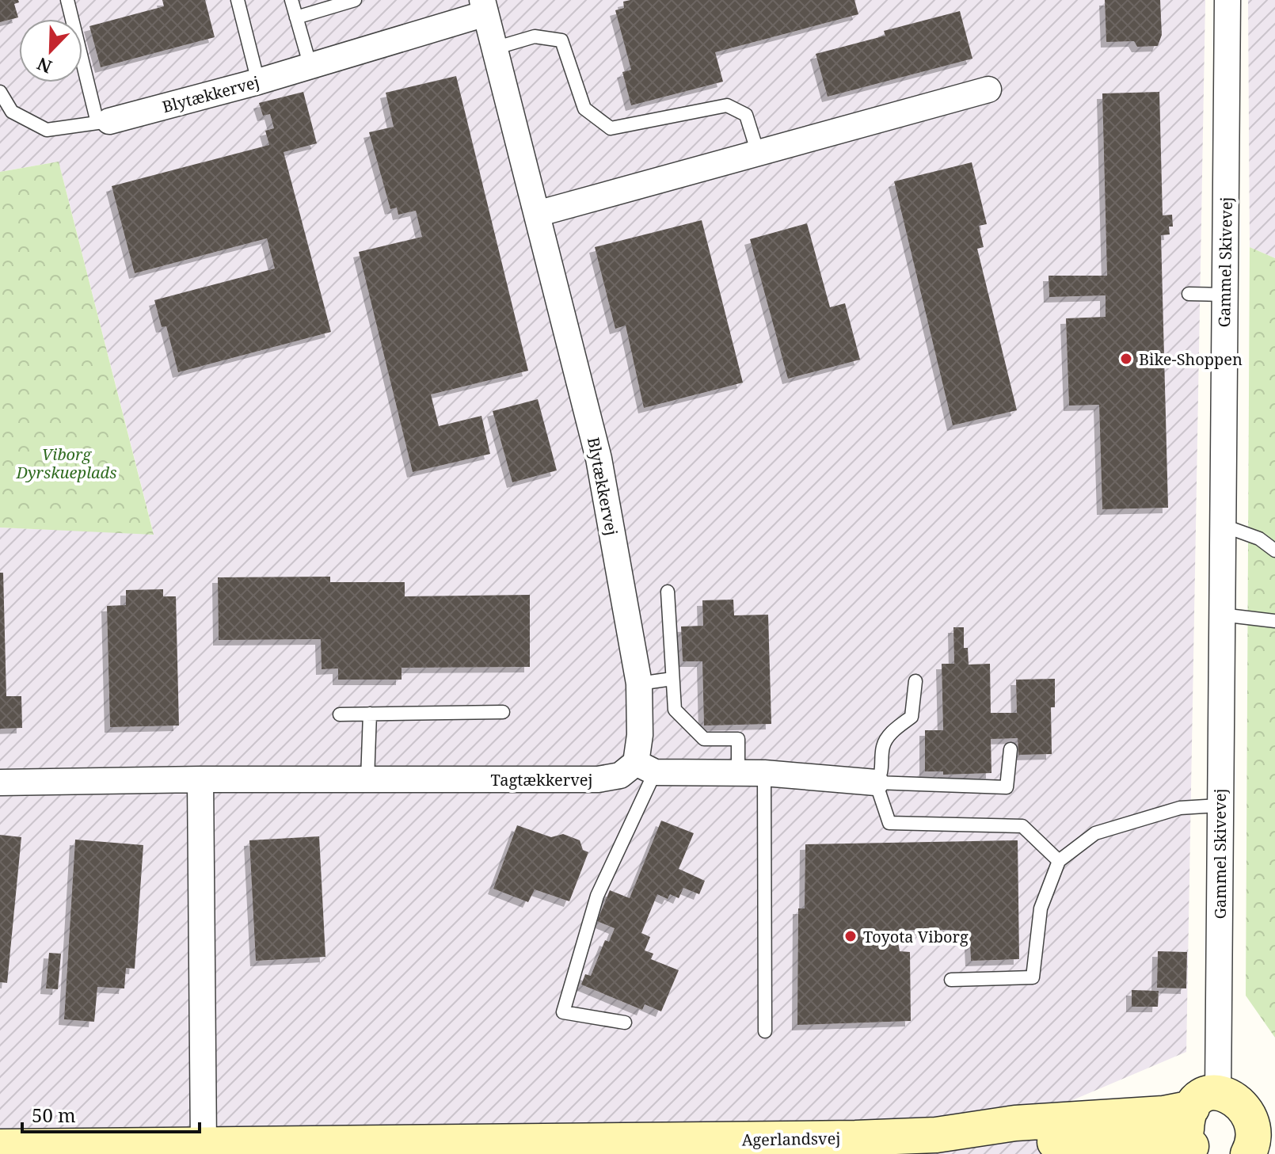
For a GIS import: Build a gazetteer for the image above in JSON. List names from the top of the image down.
{
  "streets": {
    "street": [
      "Blytækkervej",
      "Gammel Skivevej",
      "Tagtækkervej",
      "Agerlandsvej"
    ]
  },
  "crossings": [
    ["Blytækkervej", "Tagtækkervej"],
    ["Gammel Skivevej", "Agerlandsvej"]
  ],
  "parks": ["Viborg Dyrskueplads"],
  "places": ["Bike-Shoppen", "Toyota Viborg"],
  "scale_bar": "50 m",
  "north": "bottom left"
}
